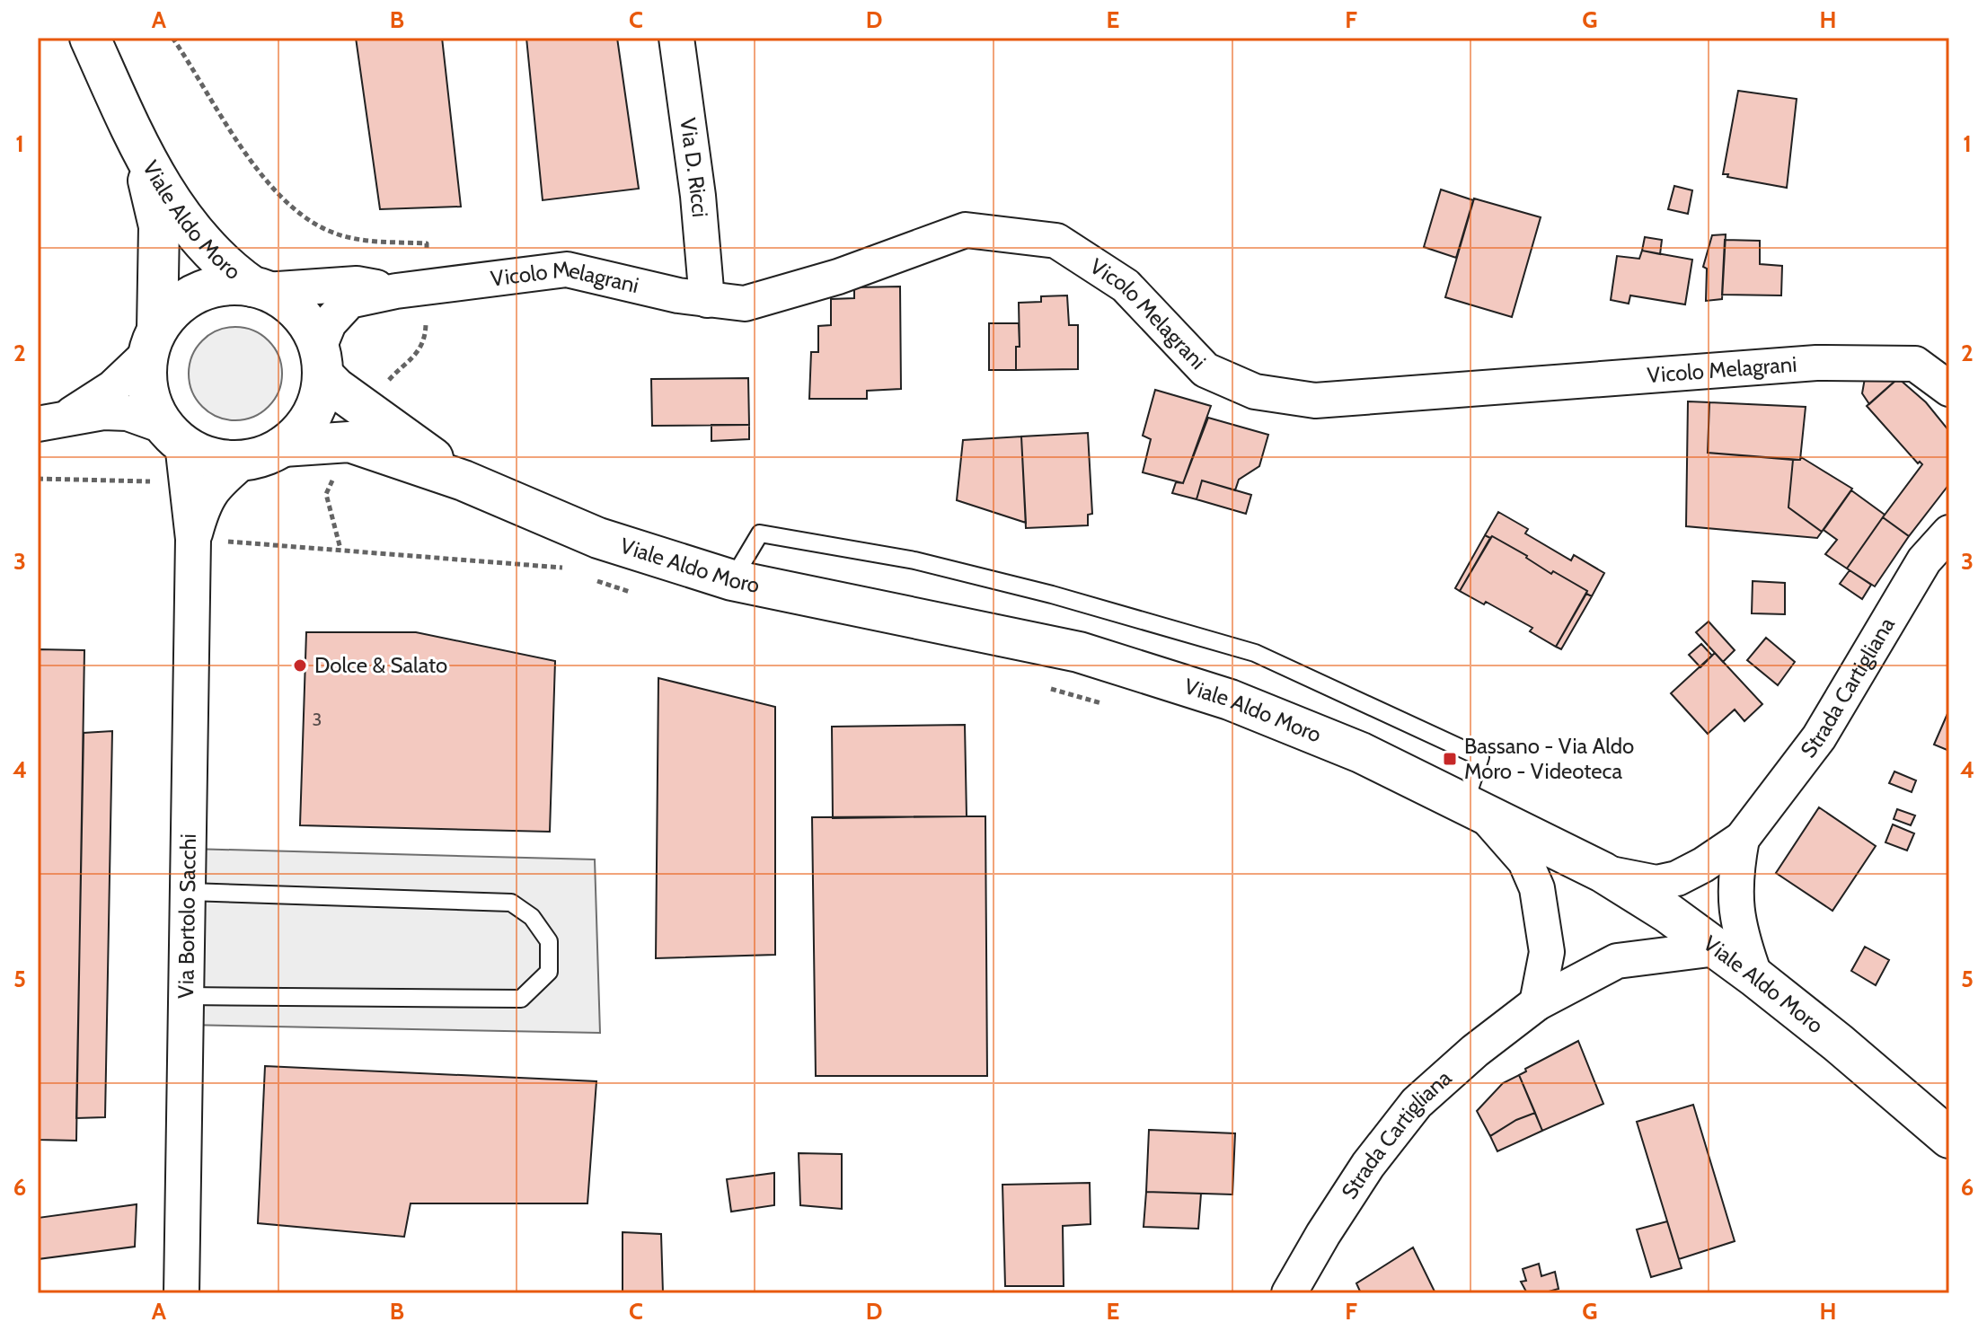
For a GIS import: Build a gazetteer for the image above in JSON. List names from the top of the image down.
{
  "streets": {
    "main road": ["Viale Aldo Moro"],
    "street": [
      "Via D. Ricci",
      "Vicolo Melagrani",
      "Strada Cartigliana",
      "Via Bortolo Sacchi"
    ]
  },
  "crossings": [
    ["Via D. Ricci", "Vicolo Melagrani"],
    ["Viale Aldo Moro", "Vicolo Melagrani"],
    ["Viale Aldo Moro", "Strada Cartigliana"],
    ["Viale Aldo Moro", "Via Bortolo Sacchi"],
    ["Vicolo Melagrani", "Via Bortolo Sacchi"]
  ],
  "places": {
    "other": ["Dolce & Salato"],
    "transit": ["Bassano - Via Aldo Moro - Videoteca"]
  },
  "house_numbers": ["3"],
  "grid": {
    "columns": [
      "A",
      "B",
      "C",
      "D",
      "E",
      "F",
      "G",
      "H"
    ],
    "rows": [
      "1",
      "2",
      "3",
      "4",
      "5",
      "6"
    ]
  }
}
